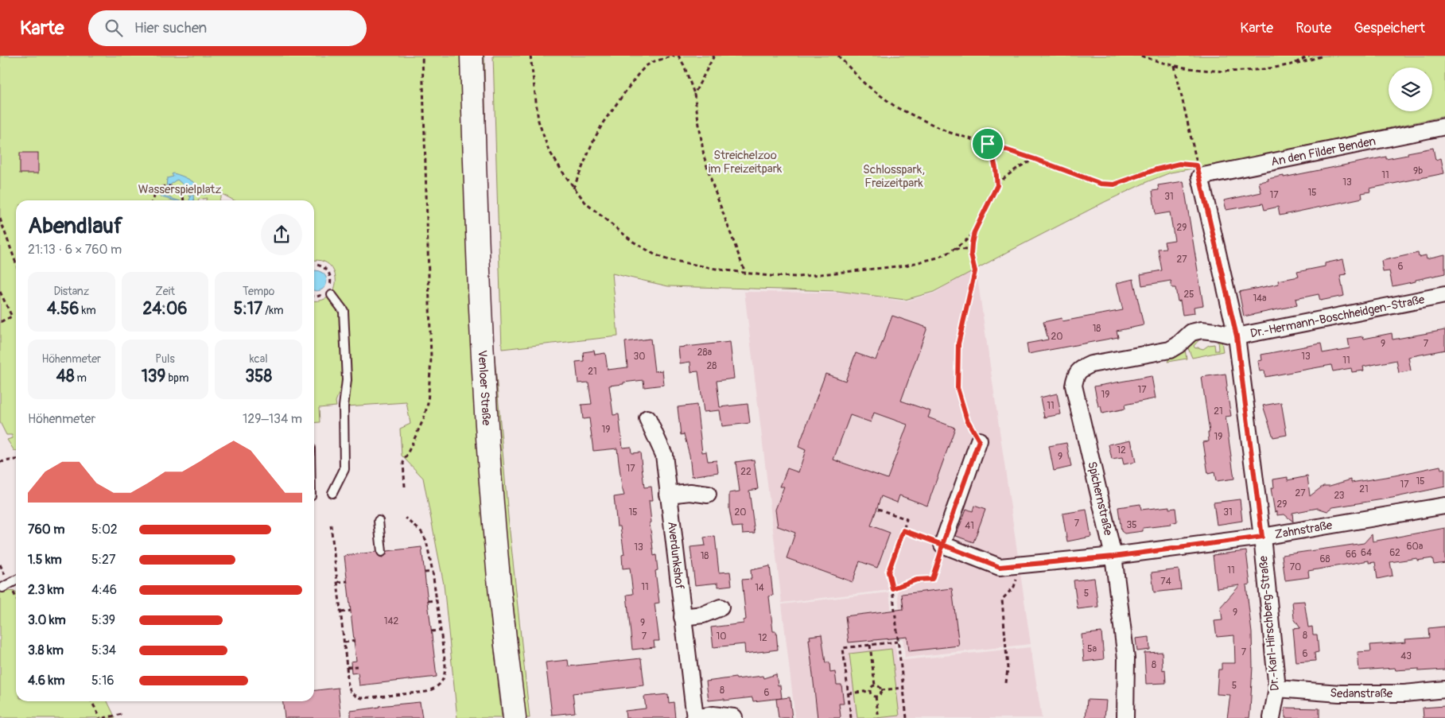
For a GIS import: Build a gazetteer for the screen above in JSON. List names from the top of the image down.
{
  "streets": {
    "main road": ["Venloer Straße"],
    "street": [
      "An den Filder Benden",
      "Dr.-Hermann-Boschheidgen-Straße",
      "Spichernstraße",
      "Zahnstraße",
      "Averdunkshof",
      "Dr.-Karl-Hirschberg-Straße",
      "Sedanstraße"
    ]
  },
  "crossings": [
    ["An den Filder Benden", "Dr.-Karl-Hirschberg-Straße"],
    ["Dr.-Hermann-Boschheidgen-Straße", "Spichernstraße"],
    ["Dr.-Hermann-Boschheidgen-Straße", "Dr.-Karl-Hirschberg-Straße"],
    ["Spichernstraße", "Zahnstraße"],
    ["Zahnstraße", "Dr.-Karl-Hirschberg-Straße"],
    ["Dr.-Karl-Hirschberg-Straße", "Sedanstraße"]
  ],
  "parks": ["Streichelzoo im Freizeitpark", "Schlosspark, Freizeitpark", "Wasserspielplatz"],
  "house_numbers": [
    "9b",
    "11",
    "13",
    "15",
    "17",
    "31",
    "29",
    "27",
    "6",
    "25",
    "14a",
    "18",
    "20",
    "9",
    "7",
    "28a",
    "30",
    "13",
    "11",
    "28",
    "21",
    "17",
    "19",
    "11",
    "21",
    "19",
    "19",
    "12",
    "9",
    "17",
    "22",
    "15",
    "17",
    "21",
    "27",
    "23",
    "29",
    "15",
    "20",
    "31",
    "7",
    "35",
    "41",
    "60a",
    "13",
    "64",
    "62",
    "66",
    "18",
    "68",
    "70",
    "11",
    "74",
    "11",
    "14",
    "5",
    "9",
    "142",
    "9",
    "8",
    "7",
    "10",
    "12",
    "5a",
    "7",
    "6",
    "43",
    "8",
    "5",
    "8",
    "6"
  ],
  "page": {
    "header": "Karte",
    "search": "Hier suchen",
    "nav": ["Karte", "Route", "Gespeichert"],
    "heading": ["Abendlauf", "21:13 · 6 × 760 m"],
    "stats": [
      ["Distanz", "4.56 km"],
      ["Zeit", "24:06"],
      ["Tempo", "5:17 /km"],
      ["Höhenmeter", "48 m"],
      ["Puls", "139 bpm"],
      ["kcal", "358"]
    ],
    "chart": ["Höhenmeter", "129–134 m"],
    "list": [
      {
        "name": "760 m",
        "note": "5:02"
      },
      {
        "name": "1.5 km",
        "note": "5:27"
      },
      {
        "name": "2.3 km",
        "note": "4:46"
      },
      {
        "name": "3.0 km",
        "note": "5:39"
      },
      {
        "name": "3.8 km",
        "note": "5:34"
      },
      {
        "name": "4.6 km",
        "note": "5:16"
      }
    ]
  }
}
